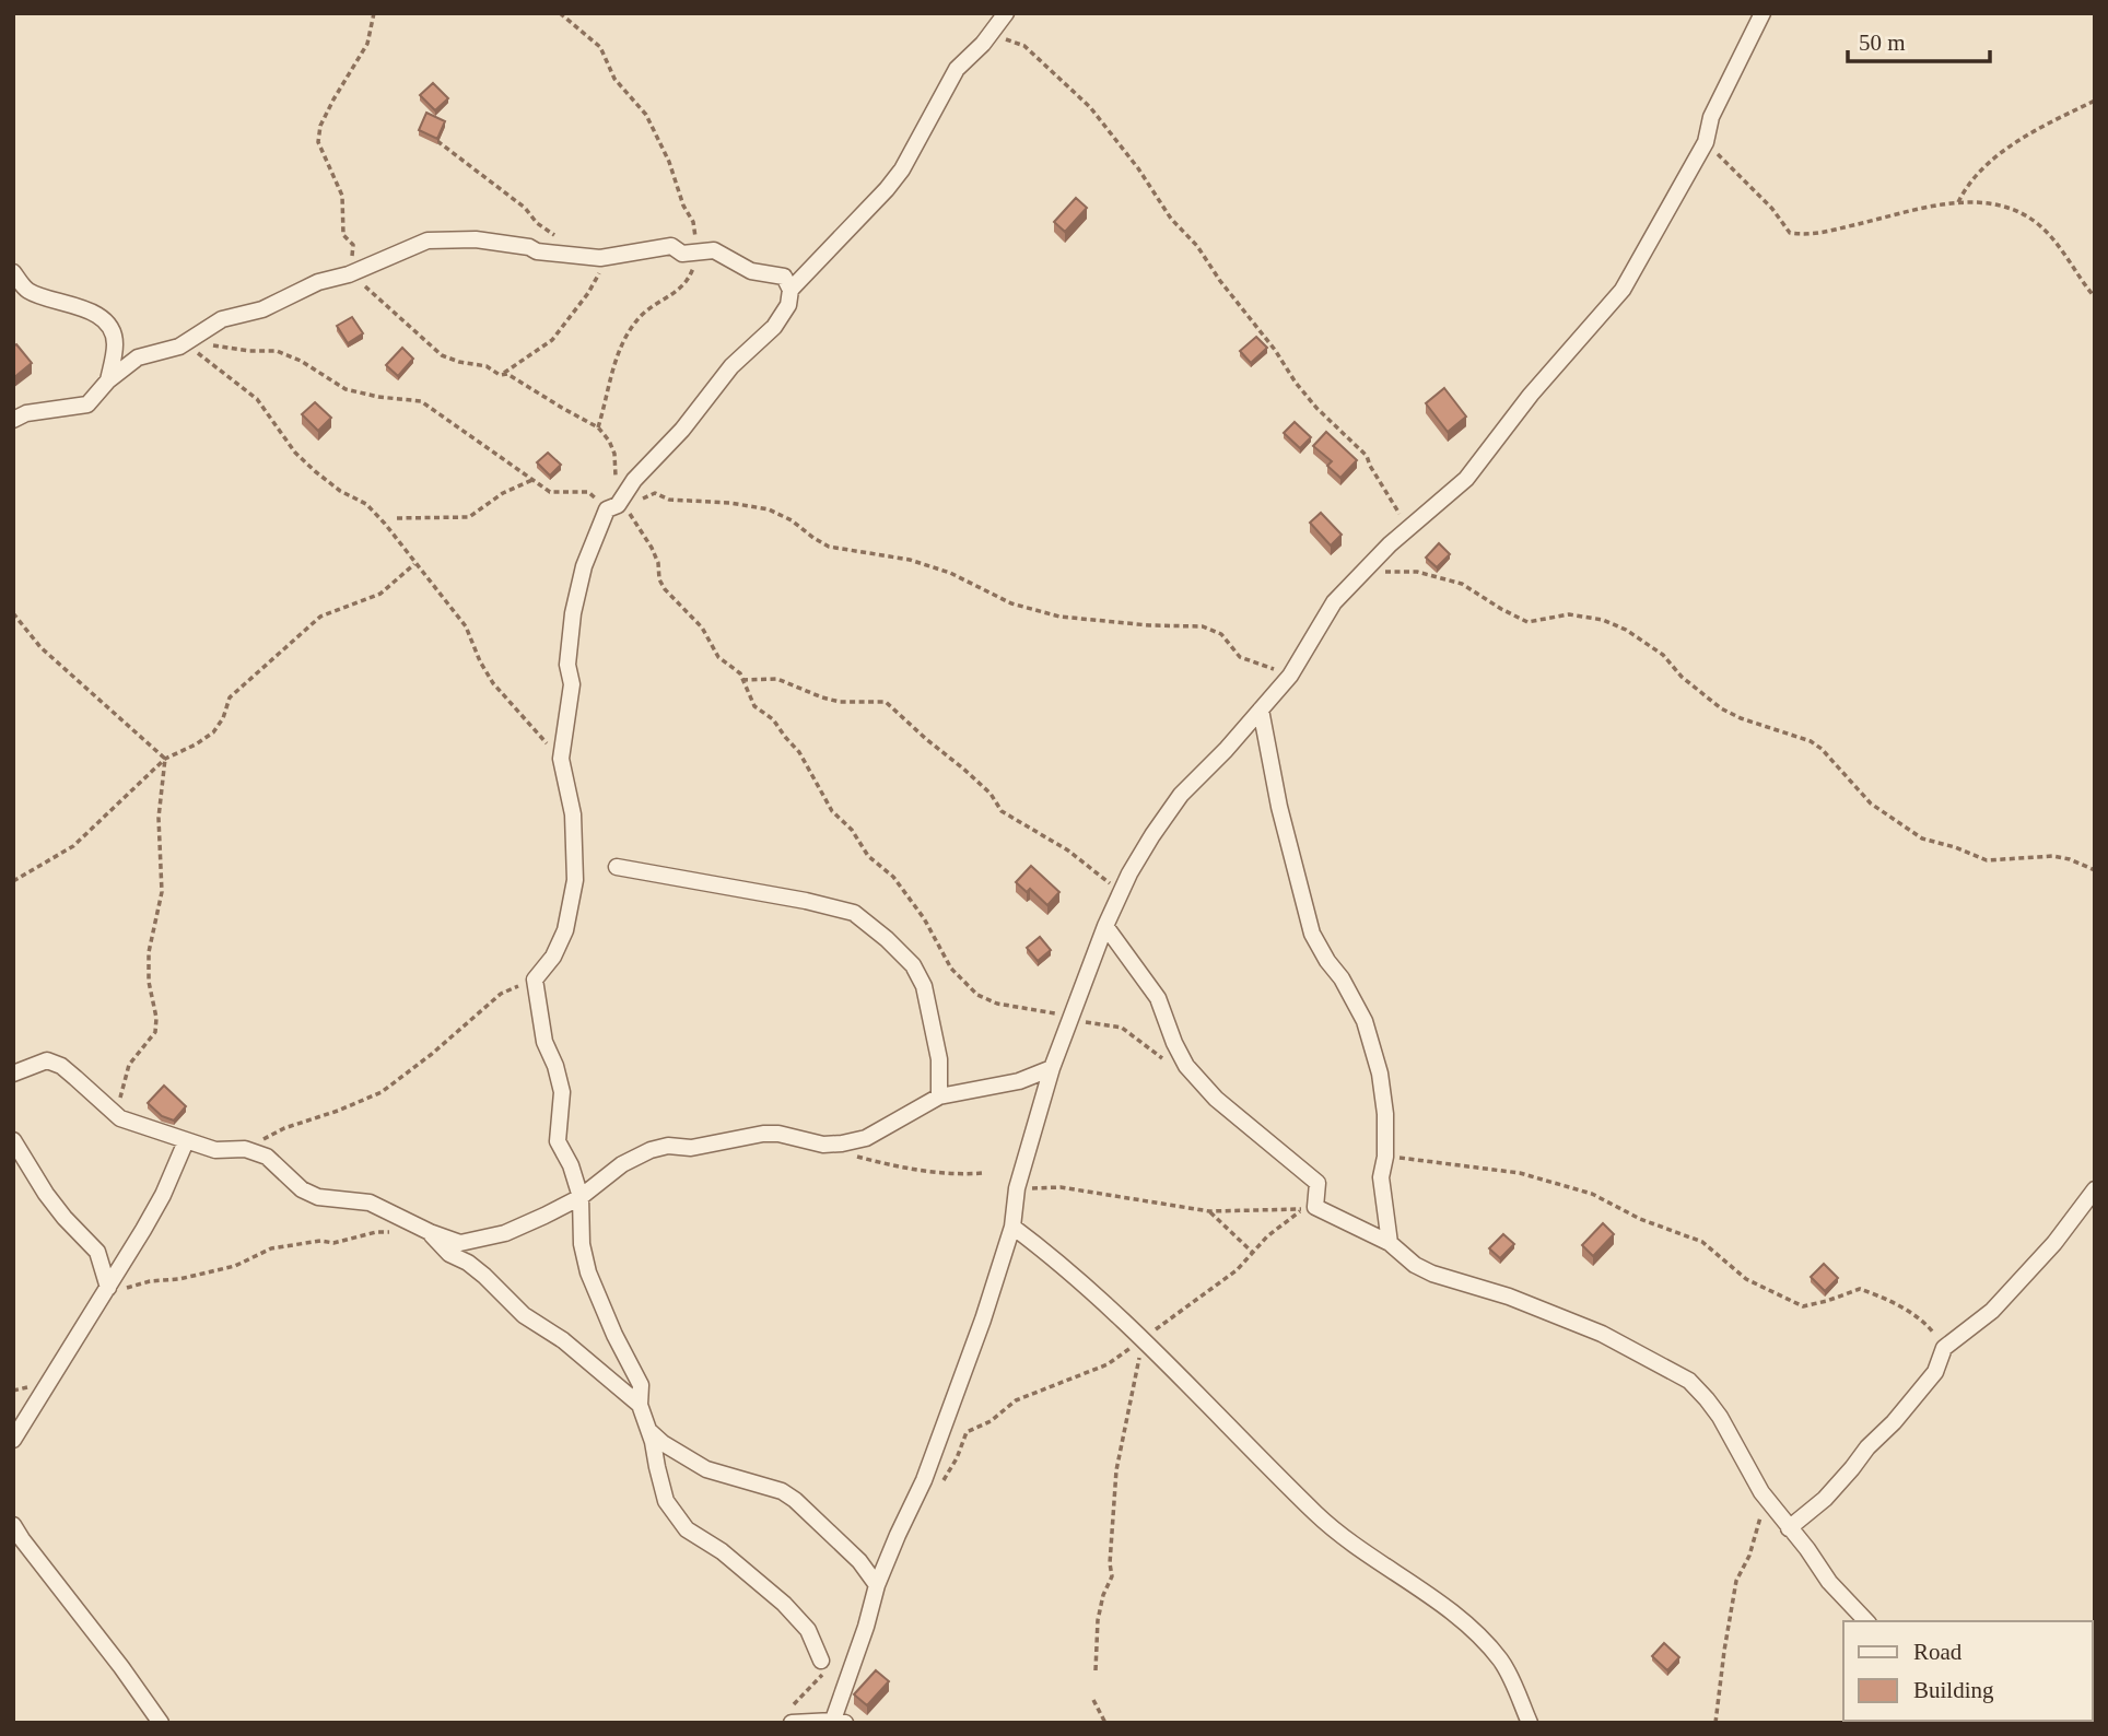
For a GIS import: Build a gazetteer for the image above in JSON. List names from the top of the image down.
{
  "legend": ["Road", "Building"],
  "scale_bar": "50 m"
}
